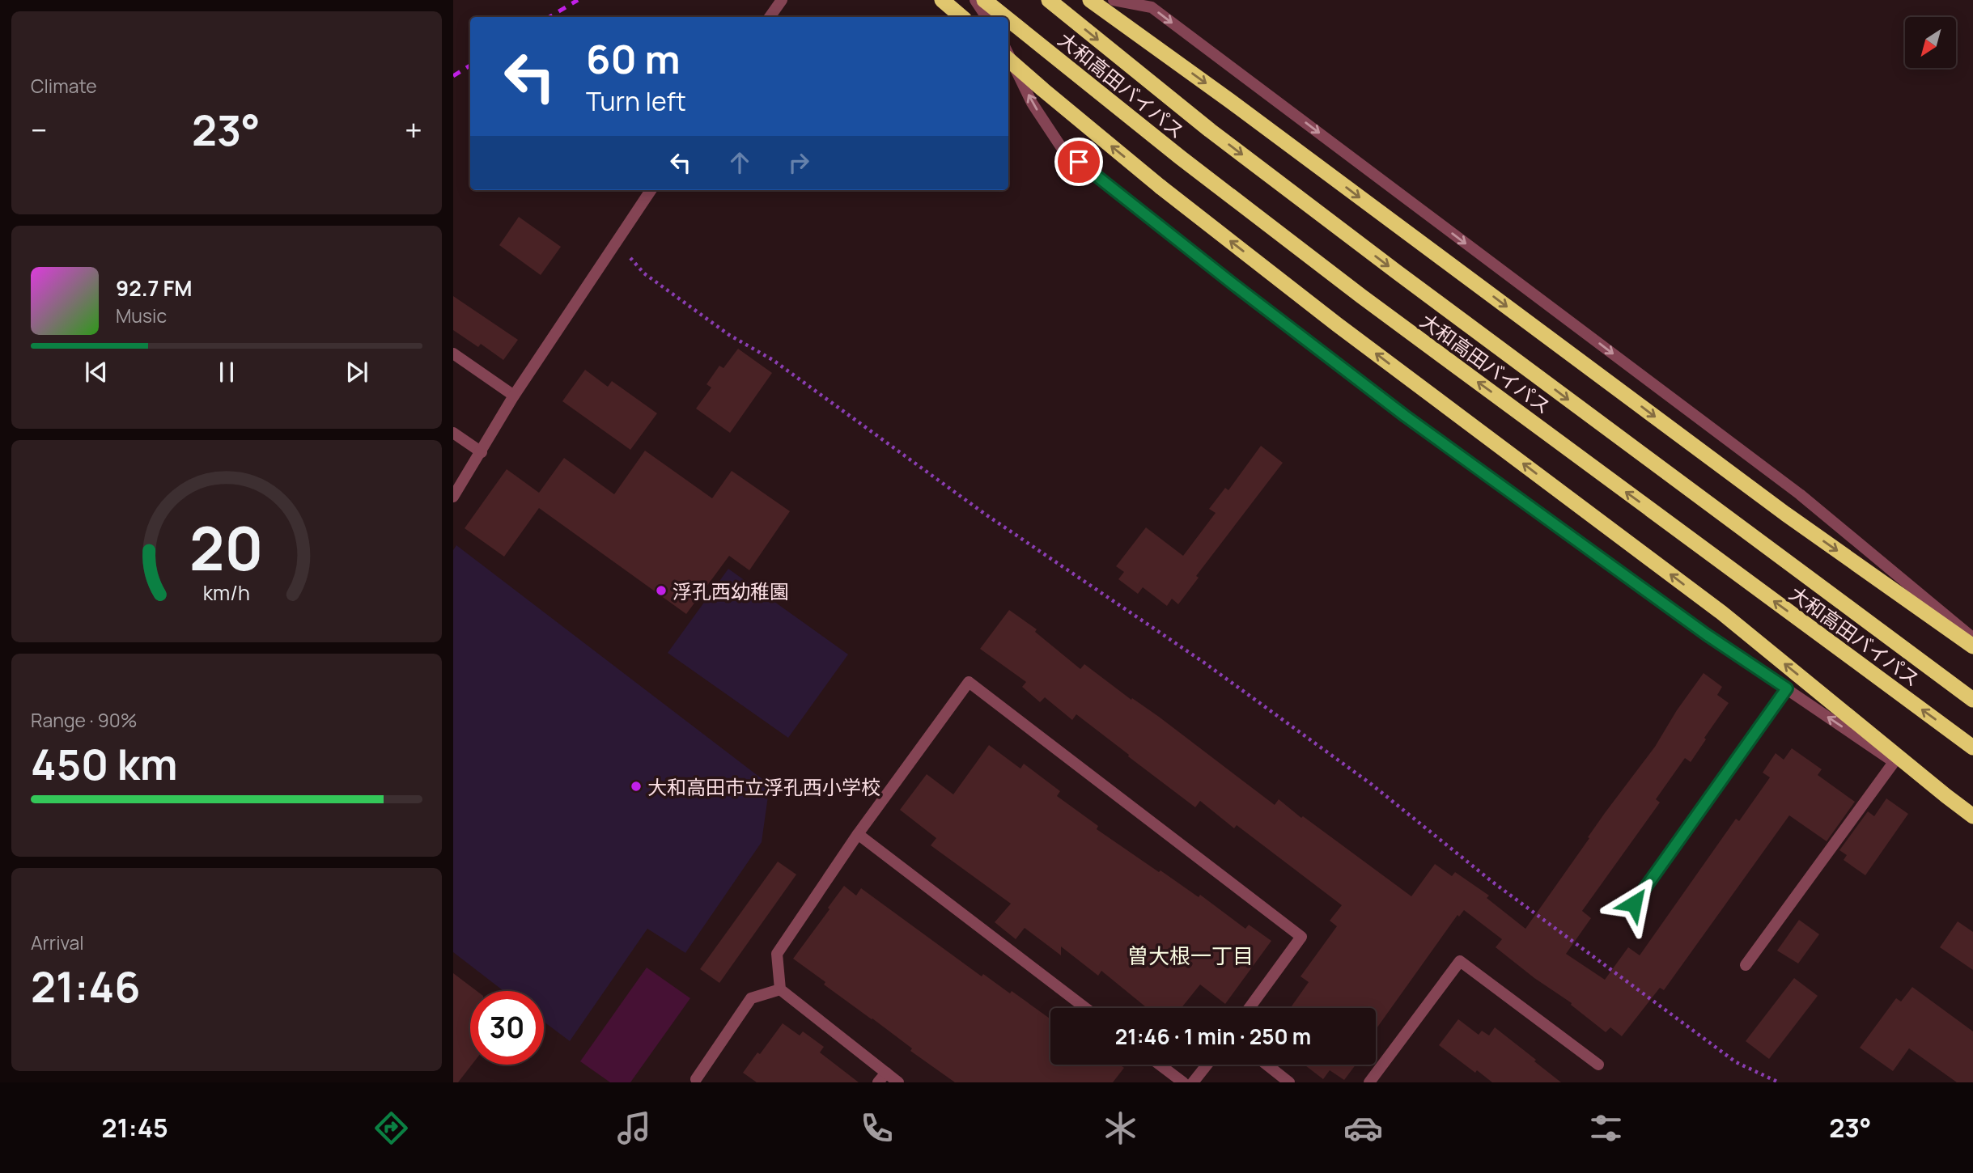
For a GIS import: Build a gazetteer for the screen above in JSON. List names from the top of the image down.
{
  "streets": {
    "highway": ["大和高田バイパス"]
  },
  "districts": ["曽大根一丁目"],
  "places": ["浮孔西幼稚園", "大和高田市立浮孔西小学校"],
  "north": "bottom left",
  "page": {
    "tile": [
      "Climate",
      ["Range · 90%", "450 km"],
      ["Arrival", "21:46"]
    ],
    "turn": ["60 m", "Turn left"],
    "heat": ["−", "23°", "+"],
    "song": ["92.7 FM", "Music"],
    "limit": "30",
    "trip": "21:46 · 1 min · 250 m",
    "tabs": ["21:45", "23°"],
    "gauge": ["20", "km/h"]
  }
}
